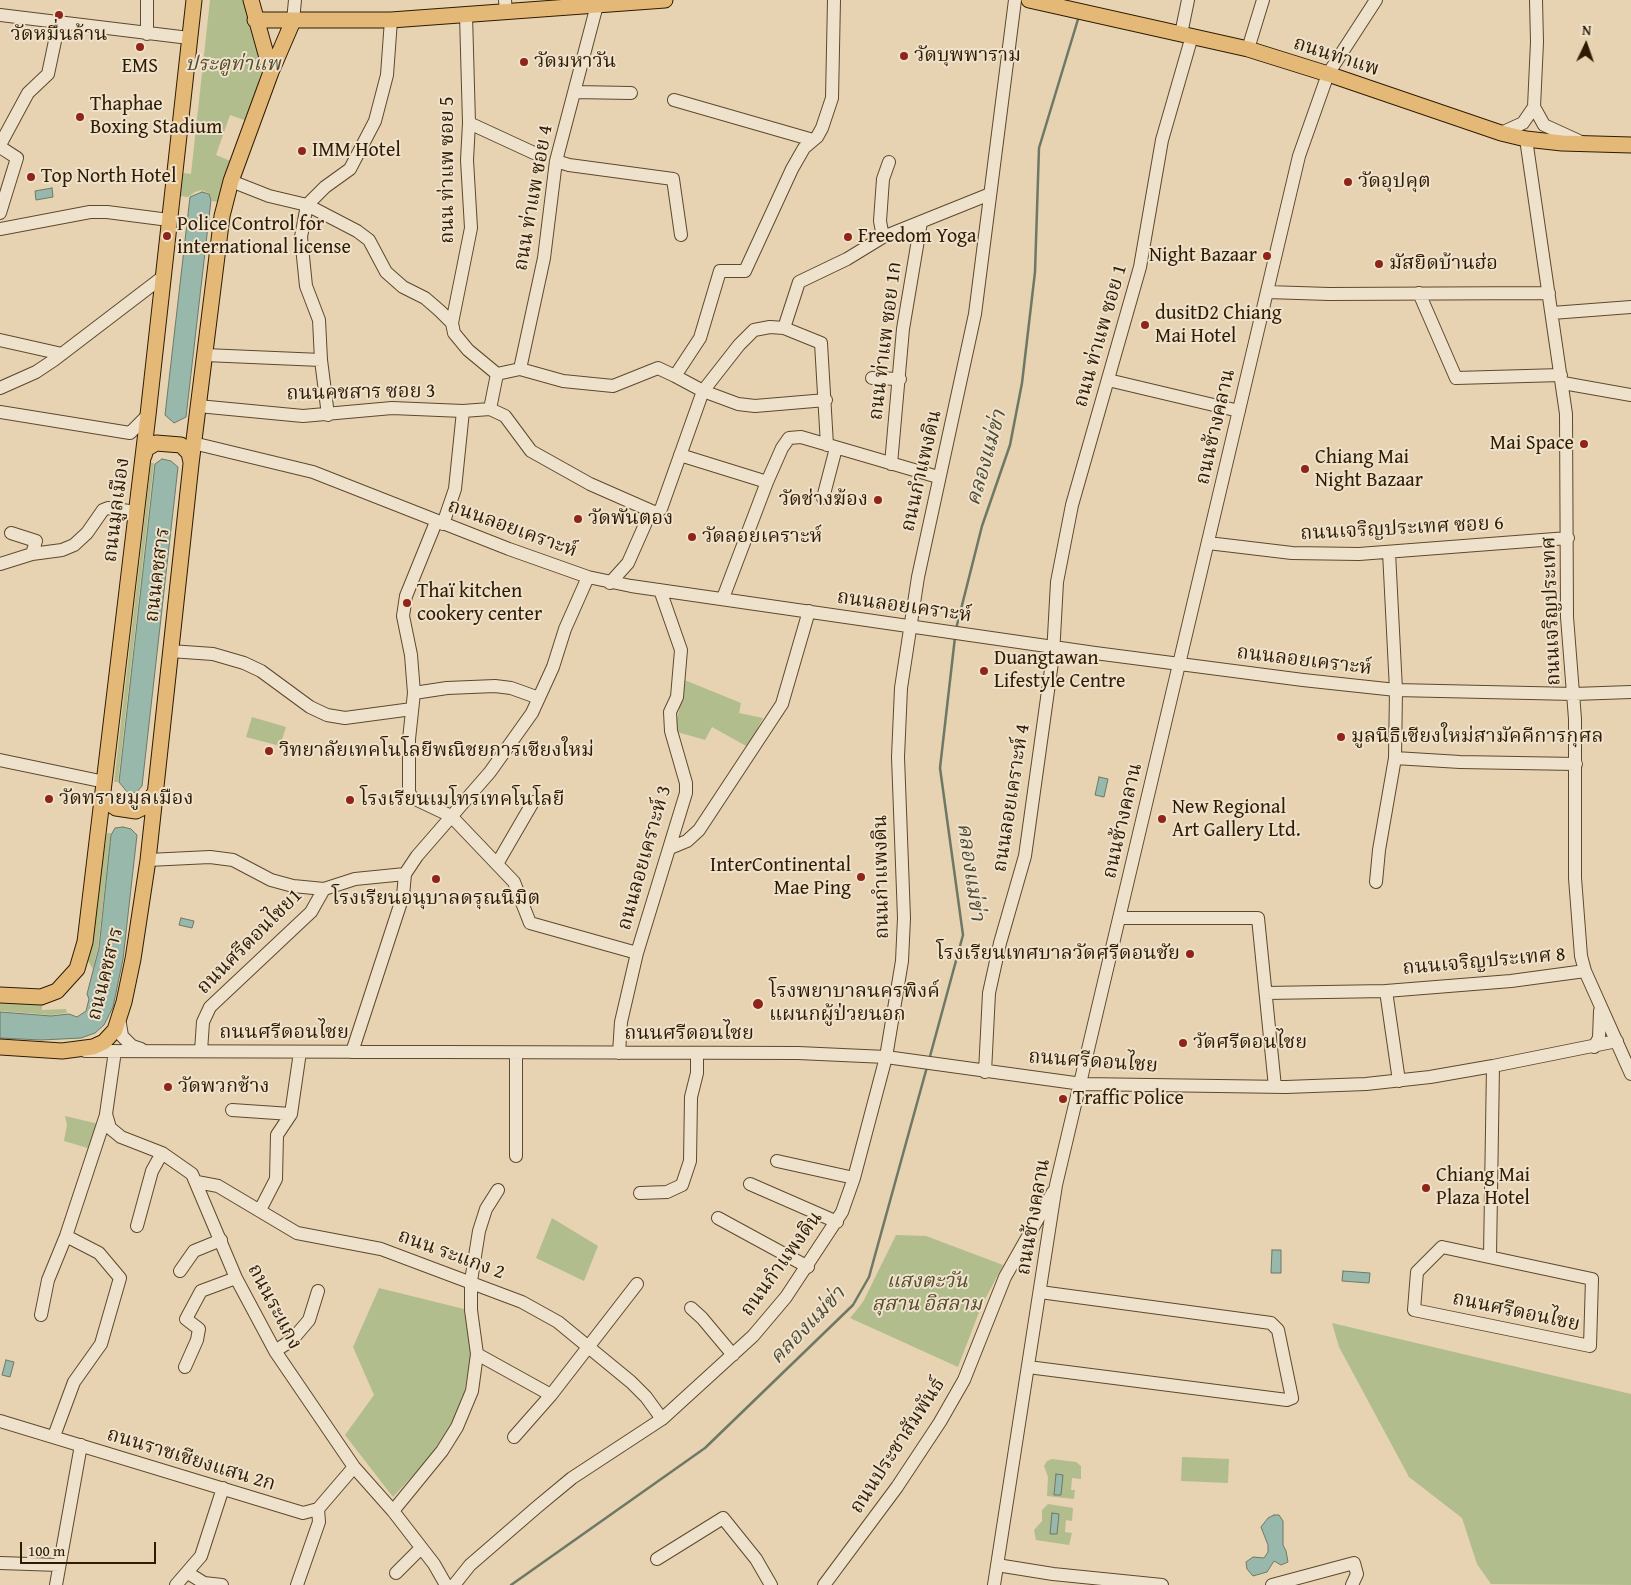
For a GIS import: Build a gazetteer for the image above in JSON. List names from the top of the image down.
{
  "streets": {
    "main road": ["ถนนท่าแพ", "ถนนมูลเมือง", "ถนนคชสาร"],
    "street": [
      "ถนน ท่าแพ ซอย 5",
      "ถนน ท่าแพ ซอย 4",
      "ถนน ท่าแพ ซอย 1",
      "ถนน ท่าแพ ซอย 1ก",
      "ถนนคชสาร ซอย 3",
      "ถนนช้างคลาน",
      "ถนนกำแพงดิน",
      "ถนนลอยเคราะห์",
      "ถนนเจริญประเทศ ซอย 6",
      "ถนนเจริญประเทศ",
      "ถนนลอยเคราะห์ 4",
      "ถนนลอยเคราะห์ 3",
      "ถนนศรีดอนไชย1",
      "ถนนเจริญประเทศ 8",
      "ถนนศรีดอนไชย",
      "ถนน ระแกง 2",
      "ถนนระแกง",
      "ถนนประชาสัมพันธ์",
      "ถนนราชเชียงแสน 2ก"
    ]
  },
  "crossings": [
    ["ถนนท่าแพ", "ถนน ท่าแพ ซอย 1"],
    ["ถนนท่าแพ", "ถนนช้างคลาน"],
    ["ถนนท่าแพ", "ถนนเจริญประเทศ"],
    ["ถนน ท่าแพ ซอย 1", "ถนนลอยเคราะห์"],
    ["ถนน ท่าแพ ซอย 1", "ถนนลอยเคราะห์ 4"],
    ["ถนนคชสาร ซอย 3", "ถนนคชสาร"],
    ["ถนนช้างคลาน", "ถนนลอยเคราะห์"],
    ["ถนนช้างคลาน", "ถนนเจริญประเทศ ซอย 6"],
    ["ถนนช้างคลาน", "ถนนศรีดอนไชย"],
    ["ถนนช้างคลาน", "ถนนประชาสัมพันธ์"],
    ["ถนนกำแพงดิน", "ถนนลอยเคราะห์"],
    ["ถนนกำแพงดิน", "ถนนศรีดอนไชย"],
    ["ถนนกำแพงดิน", "ถนน ระแกง 2"],
    ["ถนนลอยเคราะห์", "ถนนคชสาร"],
    ["ถนนลอยเคราะห์", "ถนนเจริญประเทศ"],
    ["ถนนลอยเคราะห์", "ถนนลอยเคราะห์ 4"],
    ["ถนนลอยเคราะห์", "ถนนลอยเคราะห์ 3"],
    ["ถนนเจริญประเทศ ซอย 6", "ถนนเจริญประเทศ"],
    ["ถนนคชสาร", "ถนนศรีดอนไชย"],
    ["ถนนเจริญประเทศ", "ถนนเจริญประเทศ 8"],
    ["ถนนเจริญประเทศ", "ถนนศรีดอนไชย"],
    ["ถนนลอยเคราะห์ 4", "ถนนศรีดอนไชย"],
    ["ถนนลอยเคราะห์ 3", "ถนนศรีดอนไชย"],
    ["ถนนศรีดอนไชย1", "ถนนศรีดอนไชย"],
    ["ถนนเจริญประเทศ 8", "ถนนศรีดอนไชย"],
    ["ถนน ระแกง 2", "ถนนระแกง"]
  ],
  "water": ["คลองแม่ข่า"],
  "parks": ["ประตูท่าแพ", "แสงตะวัน สุสาน อิสลาม"],
  "places": [
    "วัดหมื่นล้าน",
    "EMS",
    "วัดบุพพาราม",
    "วัดมหาวัน",
    "Thaphae Boxing Stadium",
    "IMM Hotel",
    "Top North Hotel",
    "วัดอุปคุต",
    "Police Control for international license",
    "Freedom Yoga",
    "Night Bazaar",
    "มัสยิดบ้านฮ่อ",
    "dusitD2 Chiang Mai Hotel",
    "Mai Space",
    "Chiang Mai Night Bazaar",
    "วัดช่างฆ้อง",
    "วัดพันตอง",
    "วัดลอยเคราะห์",
    "Thaï kitchen cookery center",
    "Duangtawan Lifestyle Centre",
    "มูลนิธิเชียงใหม่สามัคคีการกุศล",
    "วิทยาลัยเทคโนโลยีพณิชยการเชียงใหม่",
    "วัดทรายมูลเมือง",
    "โรงเรียนเมโทรเทคโนโลยี",
    "New Regional Art Gallery Ltd.",
    "InterContinental Mae Ping",
    "โรงเรียนอนุบาลดรุณนิมิต",
    "โรงเรียนเทศบาลวัดศรีดอนชัย",
    "โรงพยาบาลนครพิงค์ แผนกผู้ป่วยนอก",
    "วัดศรีดอนไชย",
    "วัดพวกช้าง",
    "Traffic Police",
    "Chiang Mai Plaza Hotel"
  ],
  "scale_bar": "100 m",
  "north": "top"
}
